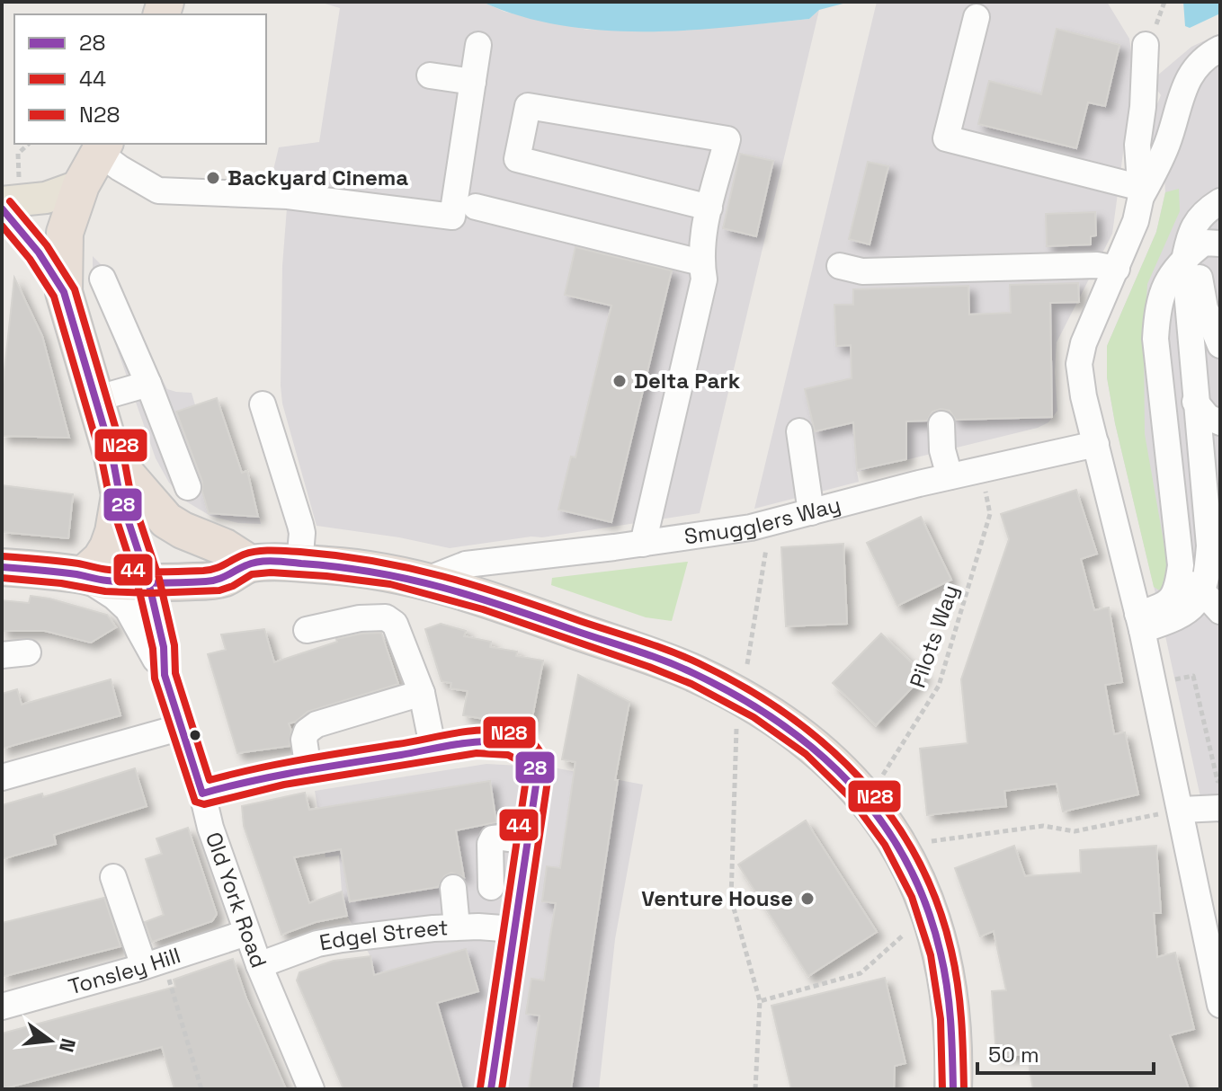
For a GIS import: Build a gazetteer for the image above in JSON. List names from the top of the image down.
{
  "streets": {
    "street": [
      "Smugglers Way",
      "Old York Road",
      "Edgel Street",
      "Tonsley Hill"
    ],
    "path": ["Pilots Way"]
  },
  "crossings": [
    ["Smugglers Way", "Pilots Way"],
    ["Old York Road", "Edgel Street"],
    ["Old York Road", "Tonsley Hill"]
  ],
  "places": ["Backyard Cinema", "Delta Park", "Venture House"],
  "lines": ["transit line N28", "transit line 28", "transit line 44"],
  "legend": ["28", "44", "N28"],
  "scale_bar": "50 m",
  "north": "right"
}
